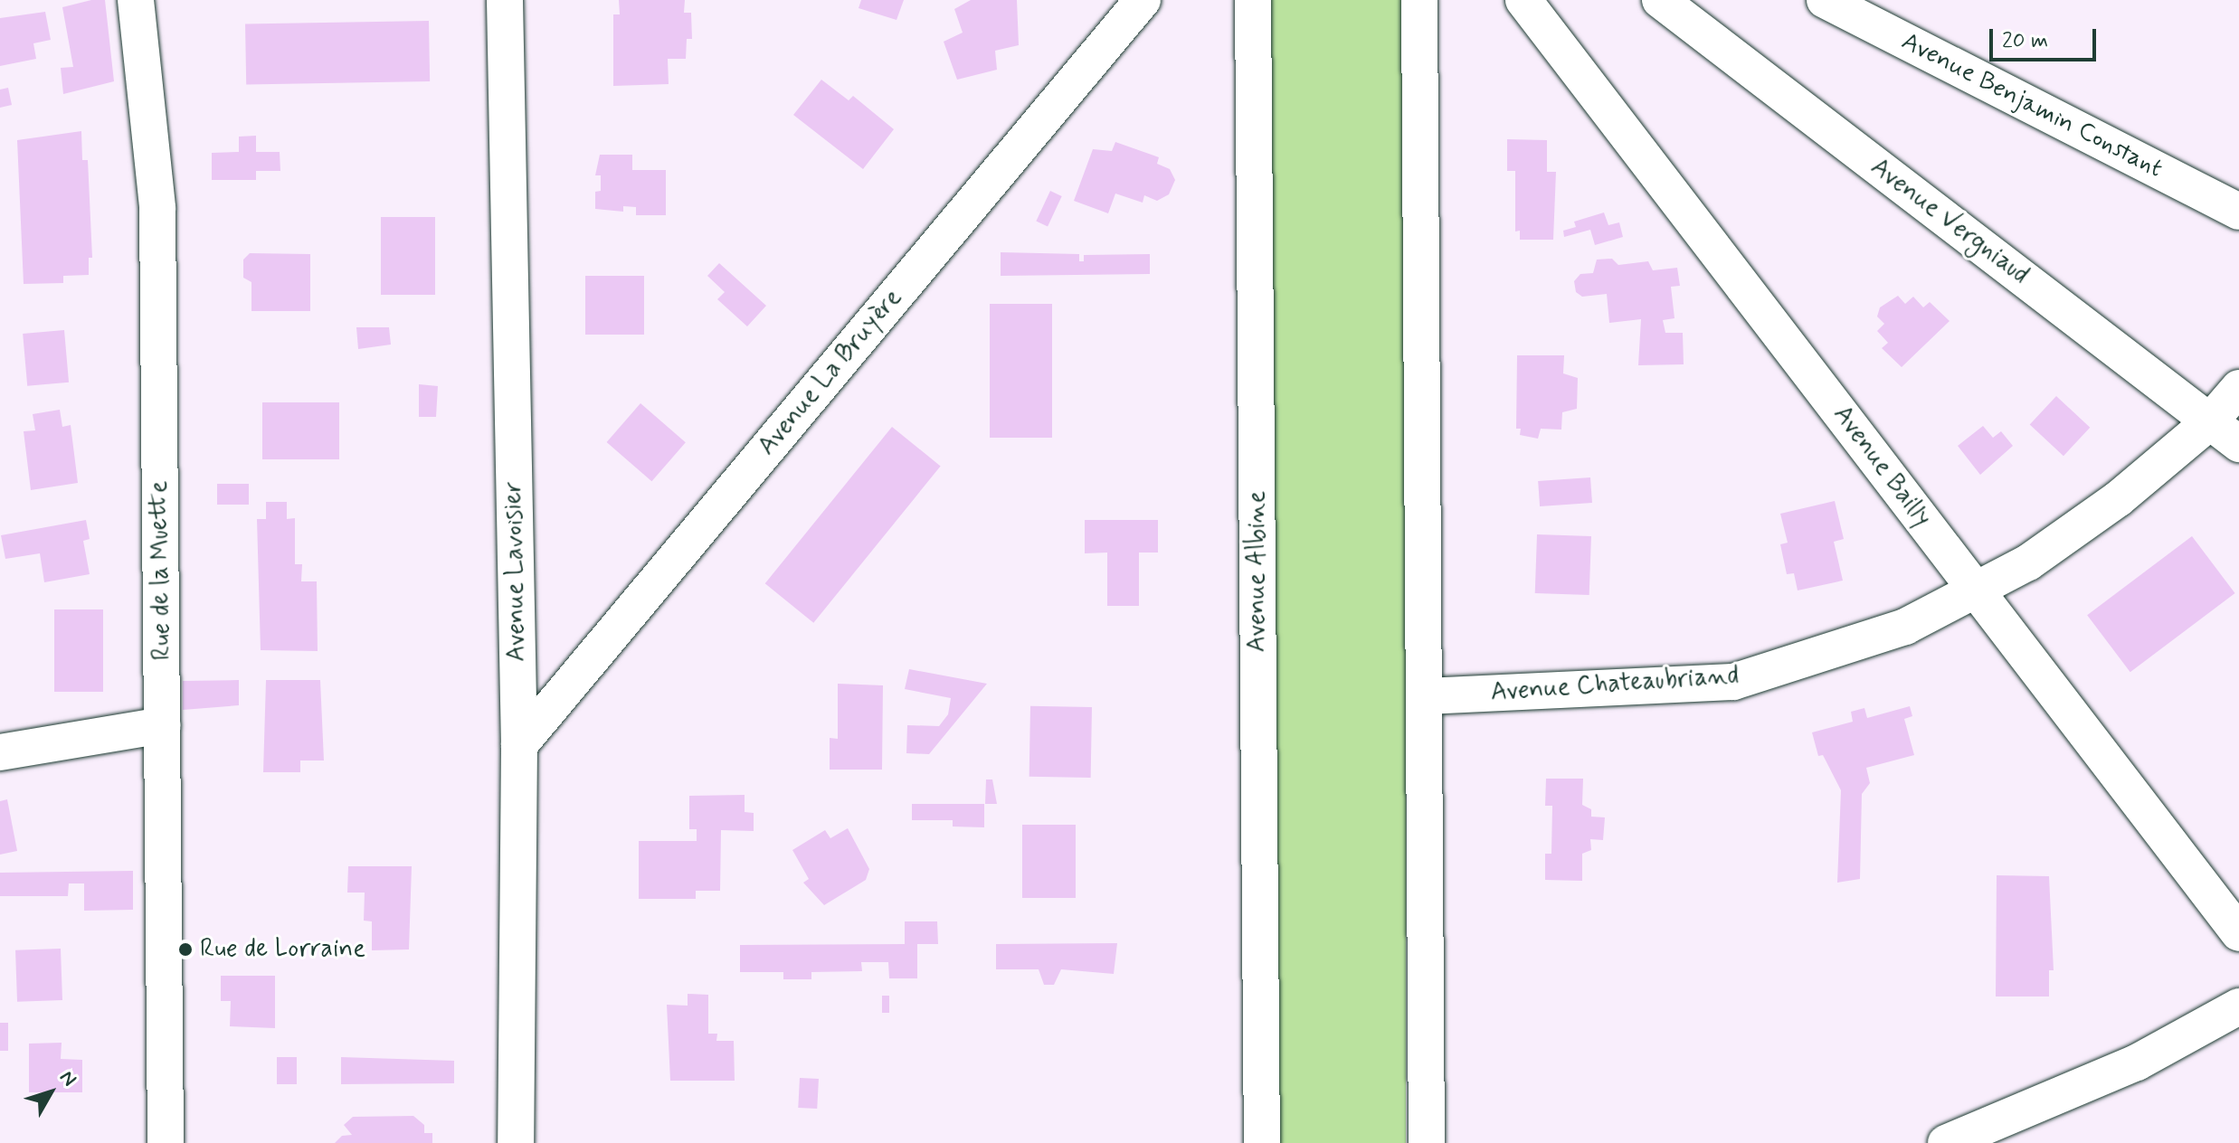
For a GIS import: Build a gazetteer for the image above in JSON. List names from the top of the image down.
{
  "streets": {
    "street": [
      "Avenue Benjamin Constant",
      "Avenue Vergniaud",
      "Avenue La Bruyère",
      "Avenue Bailly",
      "Rue de la Muette",
      "Avenue Lavoisier",
      "Avenue Albine",
      "Avenue Chateaubriand"
    ]
  },
  "crossings": [
    ["Avenue Vergniaud", "Avenue Chateaubriand"],
    ["Avenue La Bruyère", "Avenue Lavoisier"],
    ["Avenue Bailly", "Avenue Chateaubriand"]
  ],
  "places": ["Rue de Lorraine"],
  "scale_bar": "20 m",
  "north": "top right"
}
